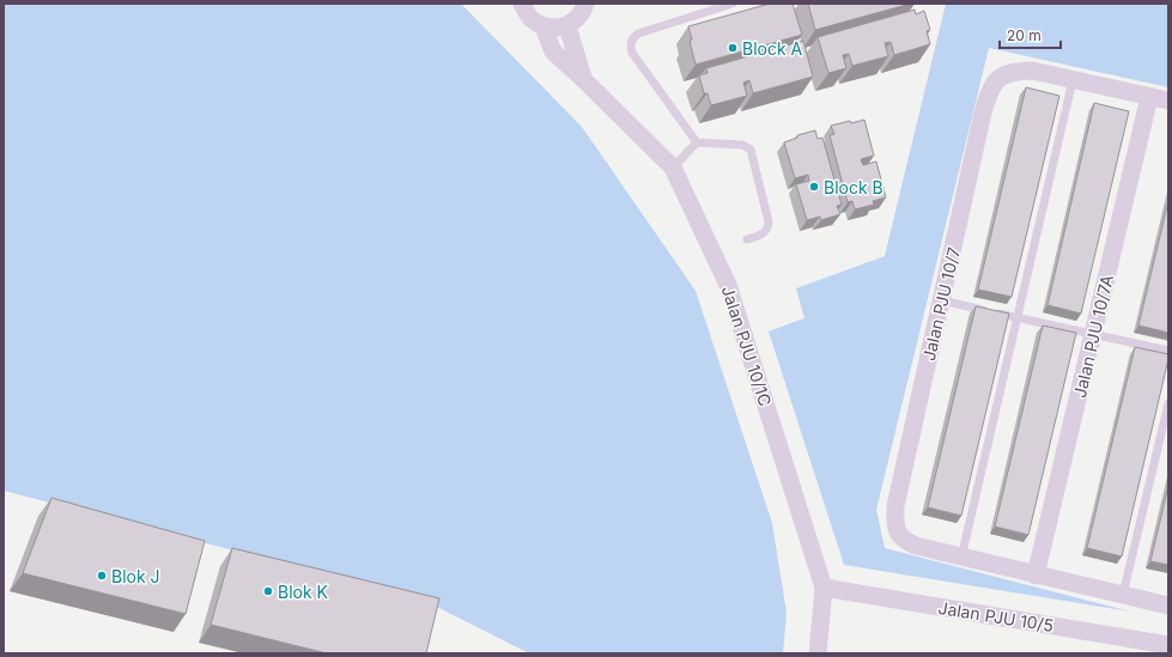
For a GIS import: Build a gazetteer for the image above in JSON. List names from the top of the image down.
{
  "streets": {
    "street": [
      "Jalan PJU 10/7",
      "Jalan PJU 10/7A",
      "Jalan PJU 10/1C",
      "Jalan PJU 10/5"
    ]
  },
  "crossings": [
    ["Jalan PJU 10/1C", "Jalan PJU 10/5"]
  ],
  "places": [
    "Block A",
    "Block B",
    "Blok J",
    "Blok K"
  ],
  "scale_bar": "20 m"
}
